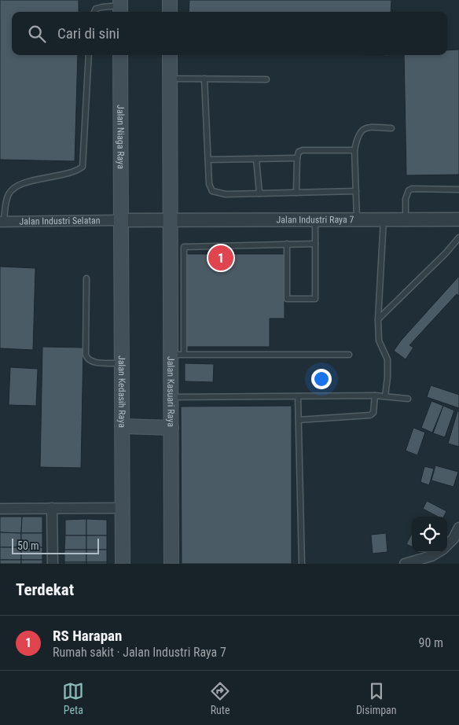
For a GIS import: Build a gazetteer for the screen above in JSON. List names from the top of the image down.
{
  "streets": {
    "main road": ["Jalan Niaga Raya", "Jalan Kasuari Raya", "Jalan Kedasih Raya"],
    "street": ["Jalan Industri Raya 7", "Jalan Industri Selatan"]
  },
  "crossings": [
    ["Jalan Niaga Raya", "Jalan Industri Raya 7"],
    ["Jalan Niaga Raya", "Jalan Industri Selatan"],
    ["Jalan Niaga Raya", "Jalan Kedasih Raya"],
    ["Jalan Industri Raya 7", "Jalan Industri Selatan"],
    ["Jalan Industri Raya 7", "Jalan Kasuari Raya"],
    ["Jalan Industri Raya 7", "Jalan Kedasih Raya"],
    ["Jalan Industri Selatan", "Jalan Kedasih Raya"]
  ],
  "scale_bar": "50 m",
  "page": {
    "search": "Cari di sini",
    "pins": "1",
    "scale": "50 m",
    "heading": "Terdekat",
    "list": [
      {
        "mark": "1",
        "name": "RS Harapan",
        "note": "Rumah sakit · Jalan Industri Raya 7",
        "value": "90 m"
      }
    ],
    "nav": ["Peta", "Rute", "Disimpan"]
  }
}
